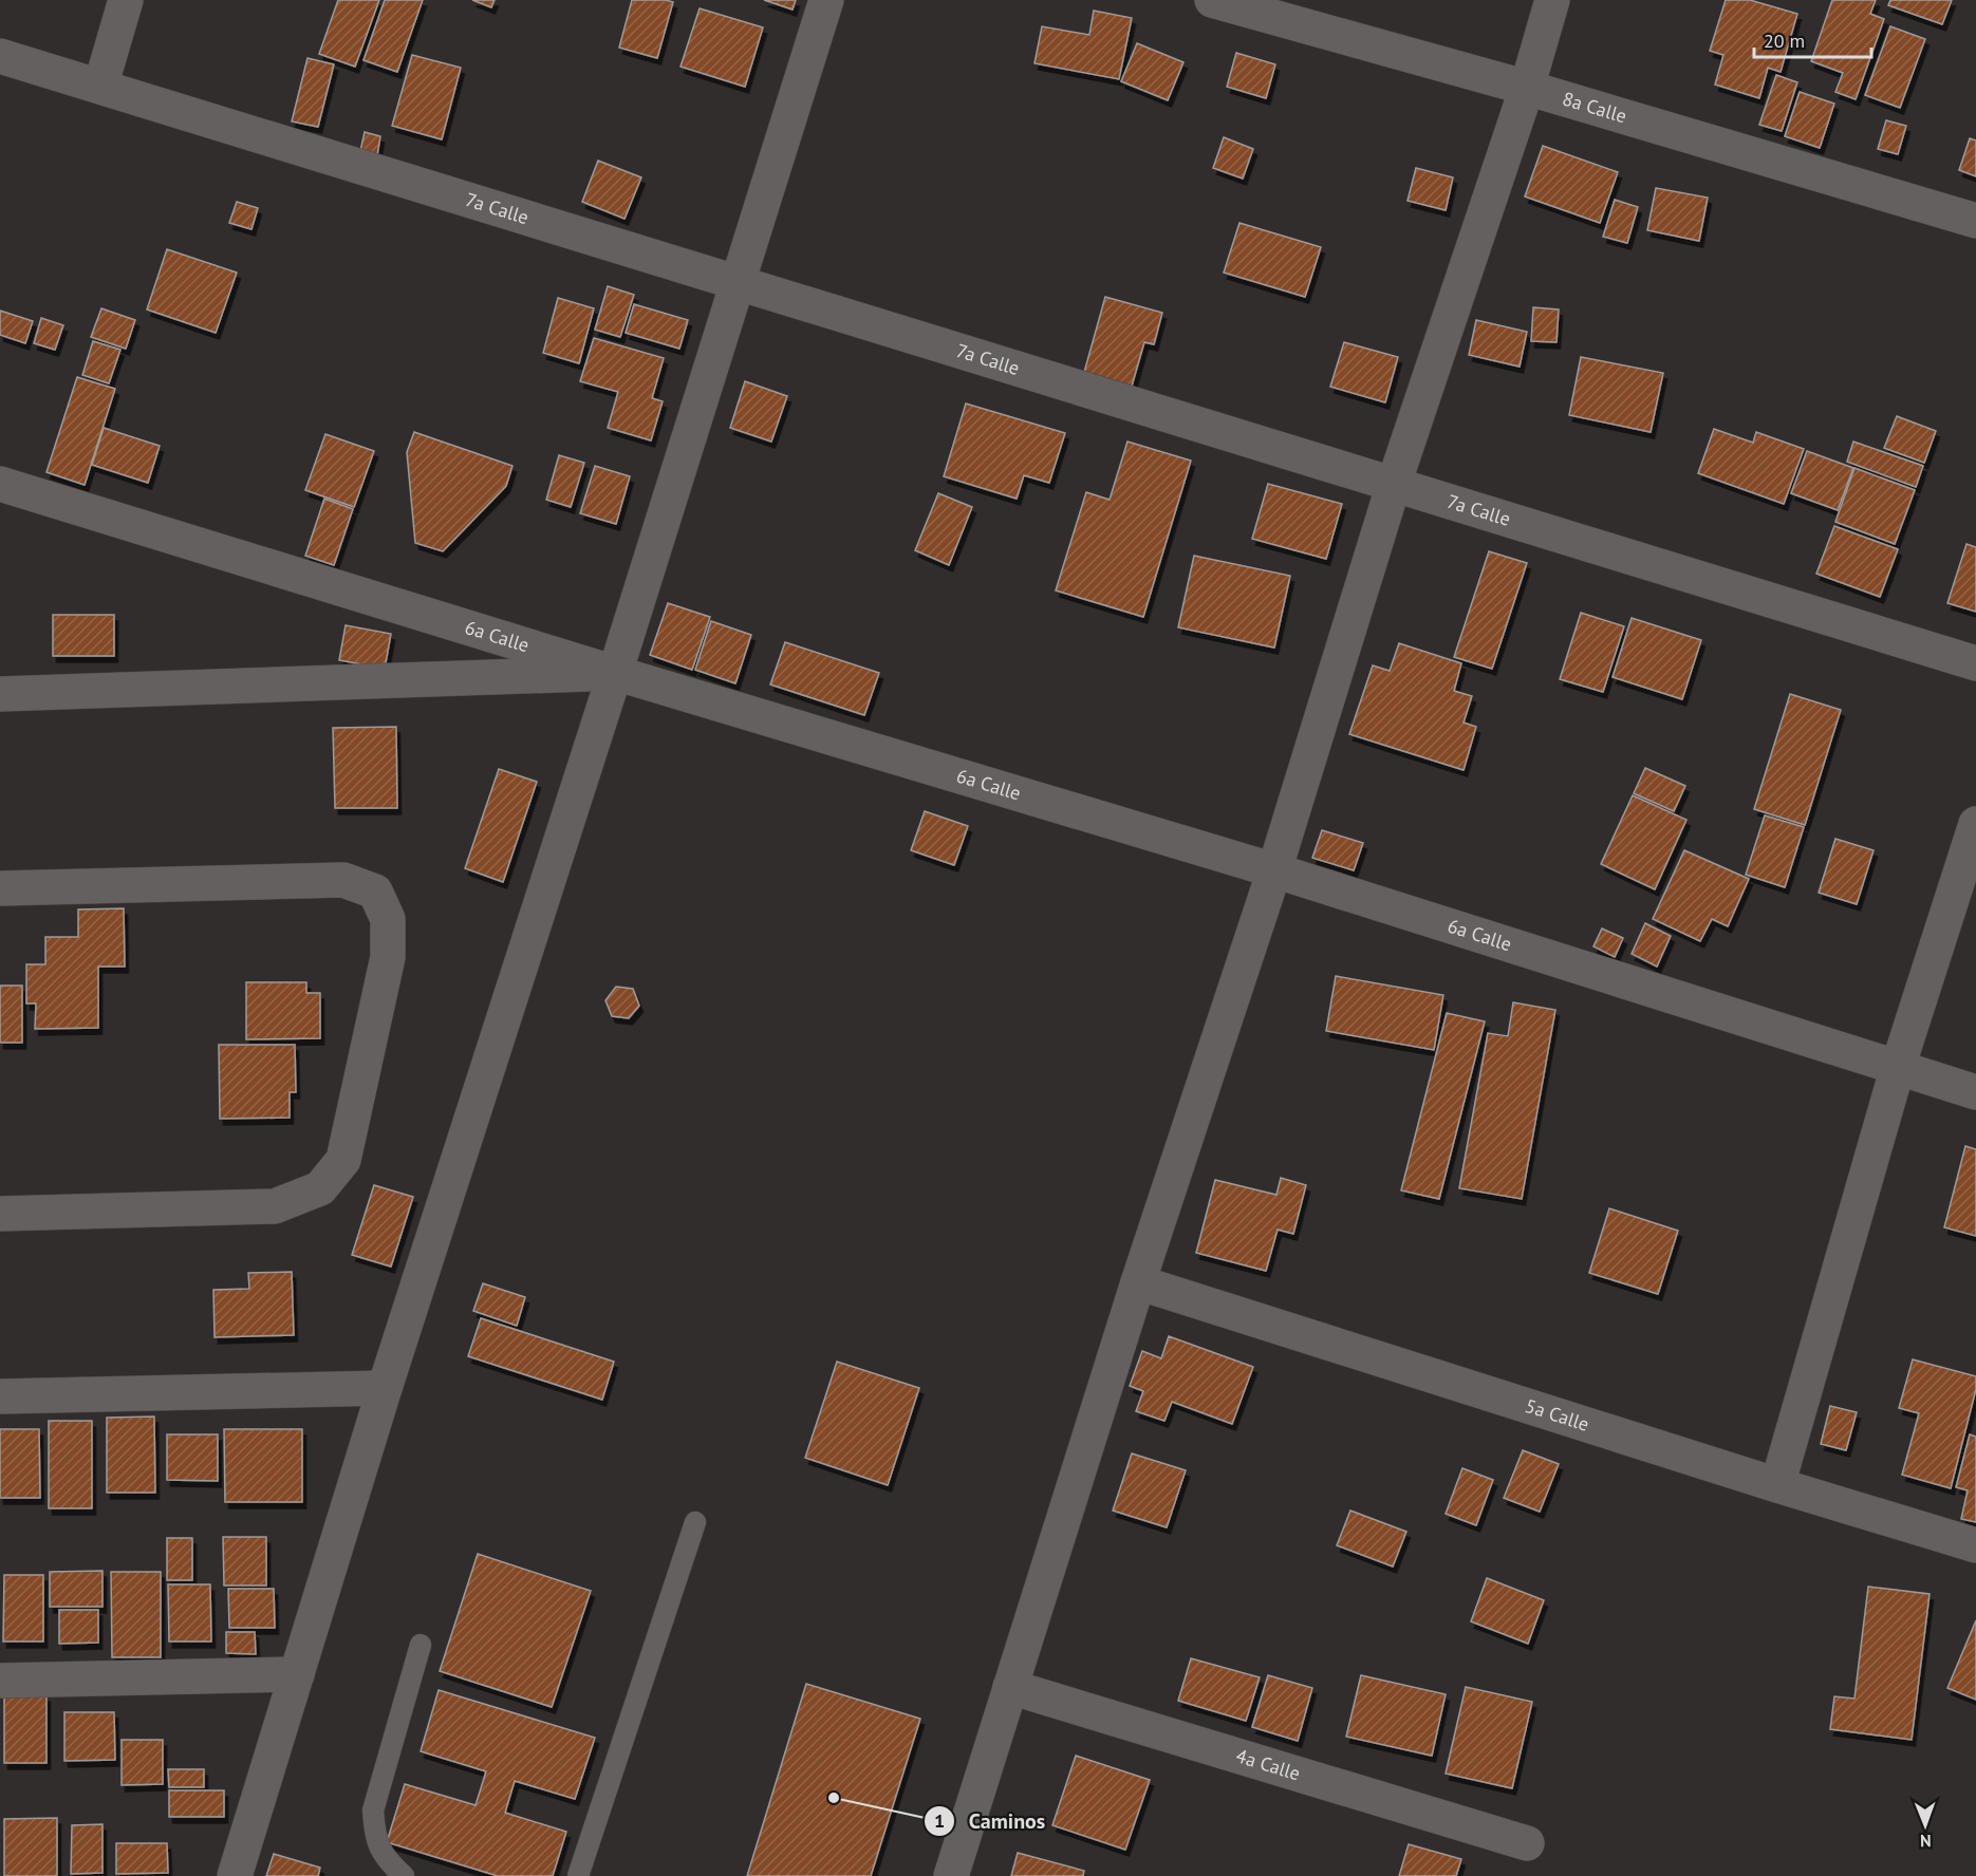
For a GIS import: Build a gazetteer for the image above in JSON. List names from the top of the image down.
{
  "streets": {
    "street": [
      "8a Calle",
      "7a Calle",
      "6a Calle",
      "5a Calle",
      "4a Calle"
    ]
  },
  "places": ["Caminos"],
  "scale_bar": "20 m",
  "north": "bottom"
}
